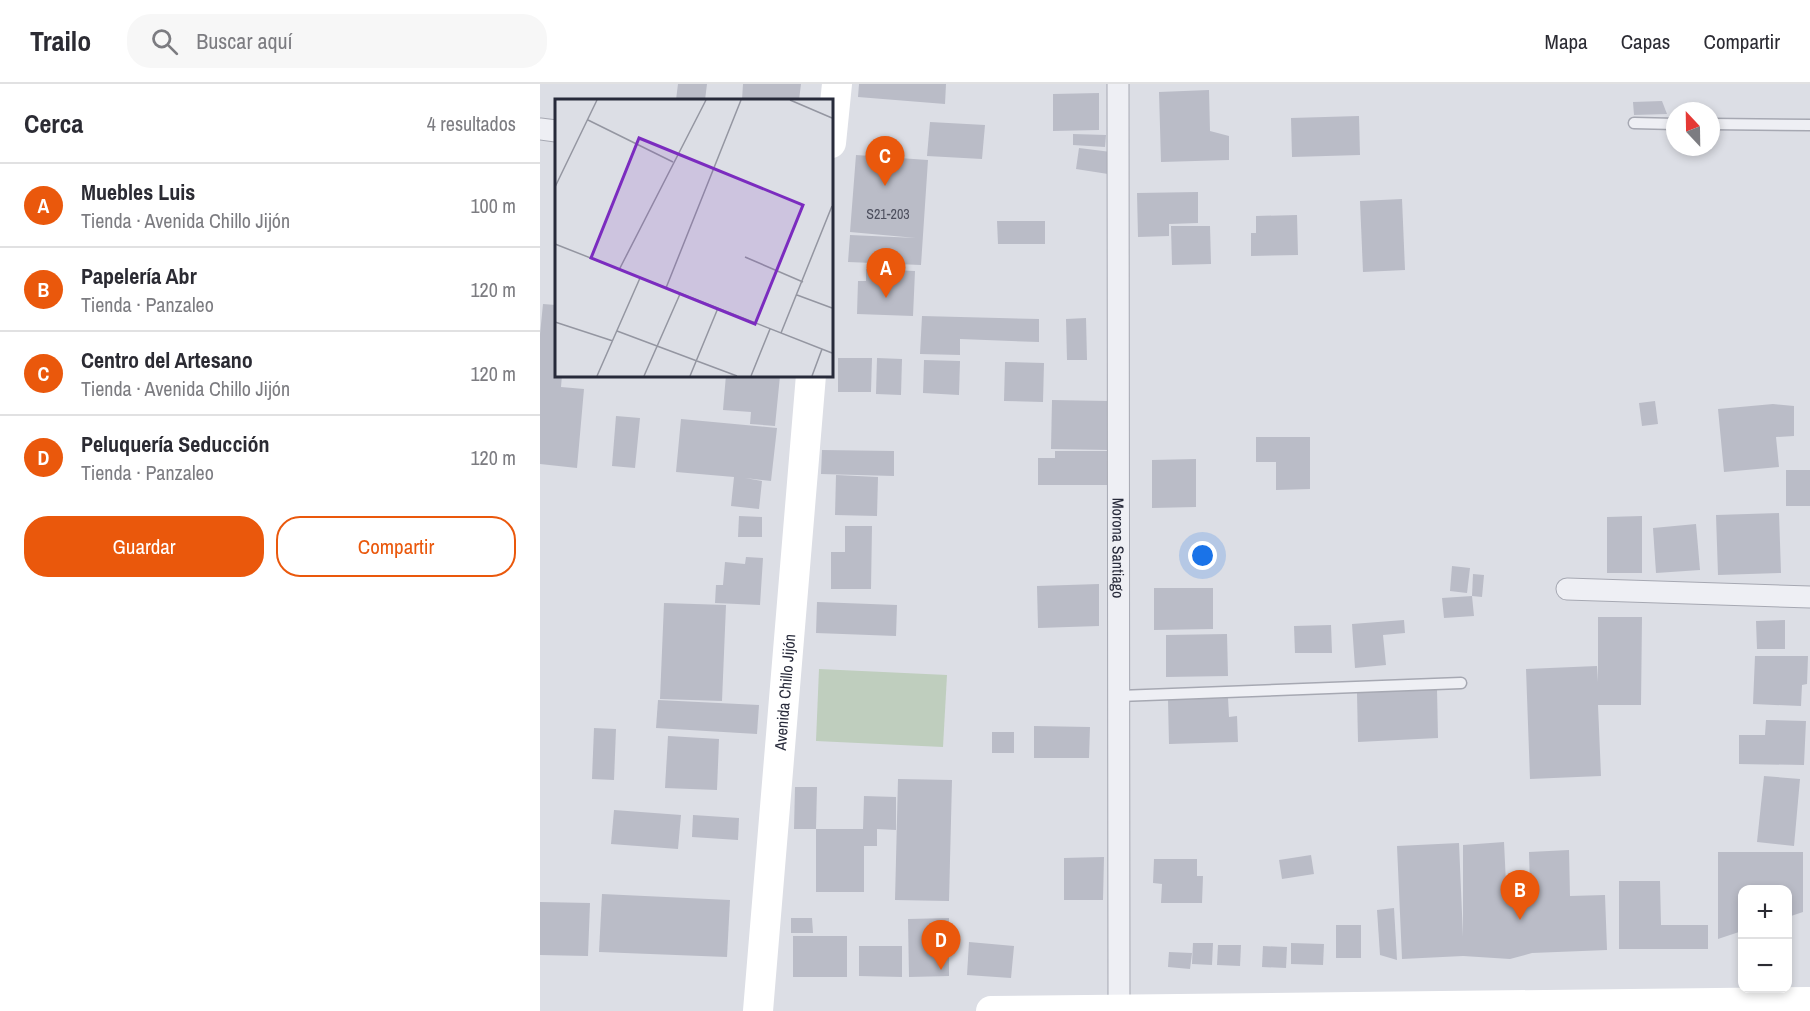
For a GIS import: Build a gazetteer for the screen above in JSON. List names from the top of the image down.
{
  "streets": {
    "street": ["Morona Santiago", "Avenida Chillo Jijón"]
  },
  "house_numbers": ["S21-203"],
  "north": "top",
  "page": {
    "header": "Trailo",
    "search": "Buscar aquí",
    "nav": ["Mapa", "Capas", "Compartir"],
    "heading": ["Cerca", "4 resultados"],
    "pins": [
      "C",
      "A",
      "B",
      "D"
    ],
    "list": [
      {
        "mark": "A",
        "name": "Muebles Luis",
        "note": "Tienda · Avenida Chillo Jijón",
        "value": "100 m"
      },
      {
        "mark": "B",
        "name": "Papelería Abr",
        "note": "Tienda · Panzaleo",
        "value": "120 m"
      },
      {
        "mark": "C",
        "name": "Centro del Artesano",
        "note": "Tienda · Avenida Chillo Jijón",
        "value": "120 m"
      },
      {
        "mark": "D",
        "name": "Peluquería Seducción",
        "note": "Tienda · Panzaleo",
        "value": "120 m"
      }
    ],
    "buttons": ["Guardar", "Compartir"],
    "map_buttons": ["+", "−"]
  }
}
